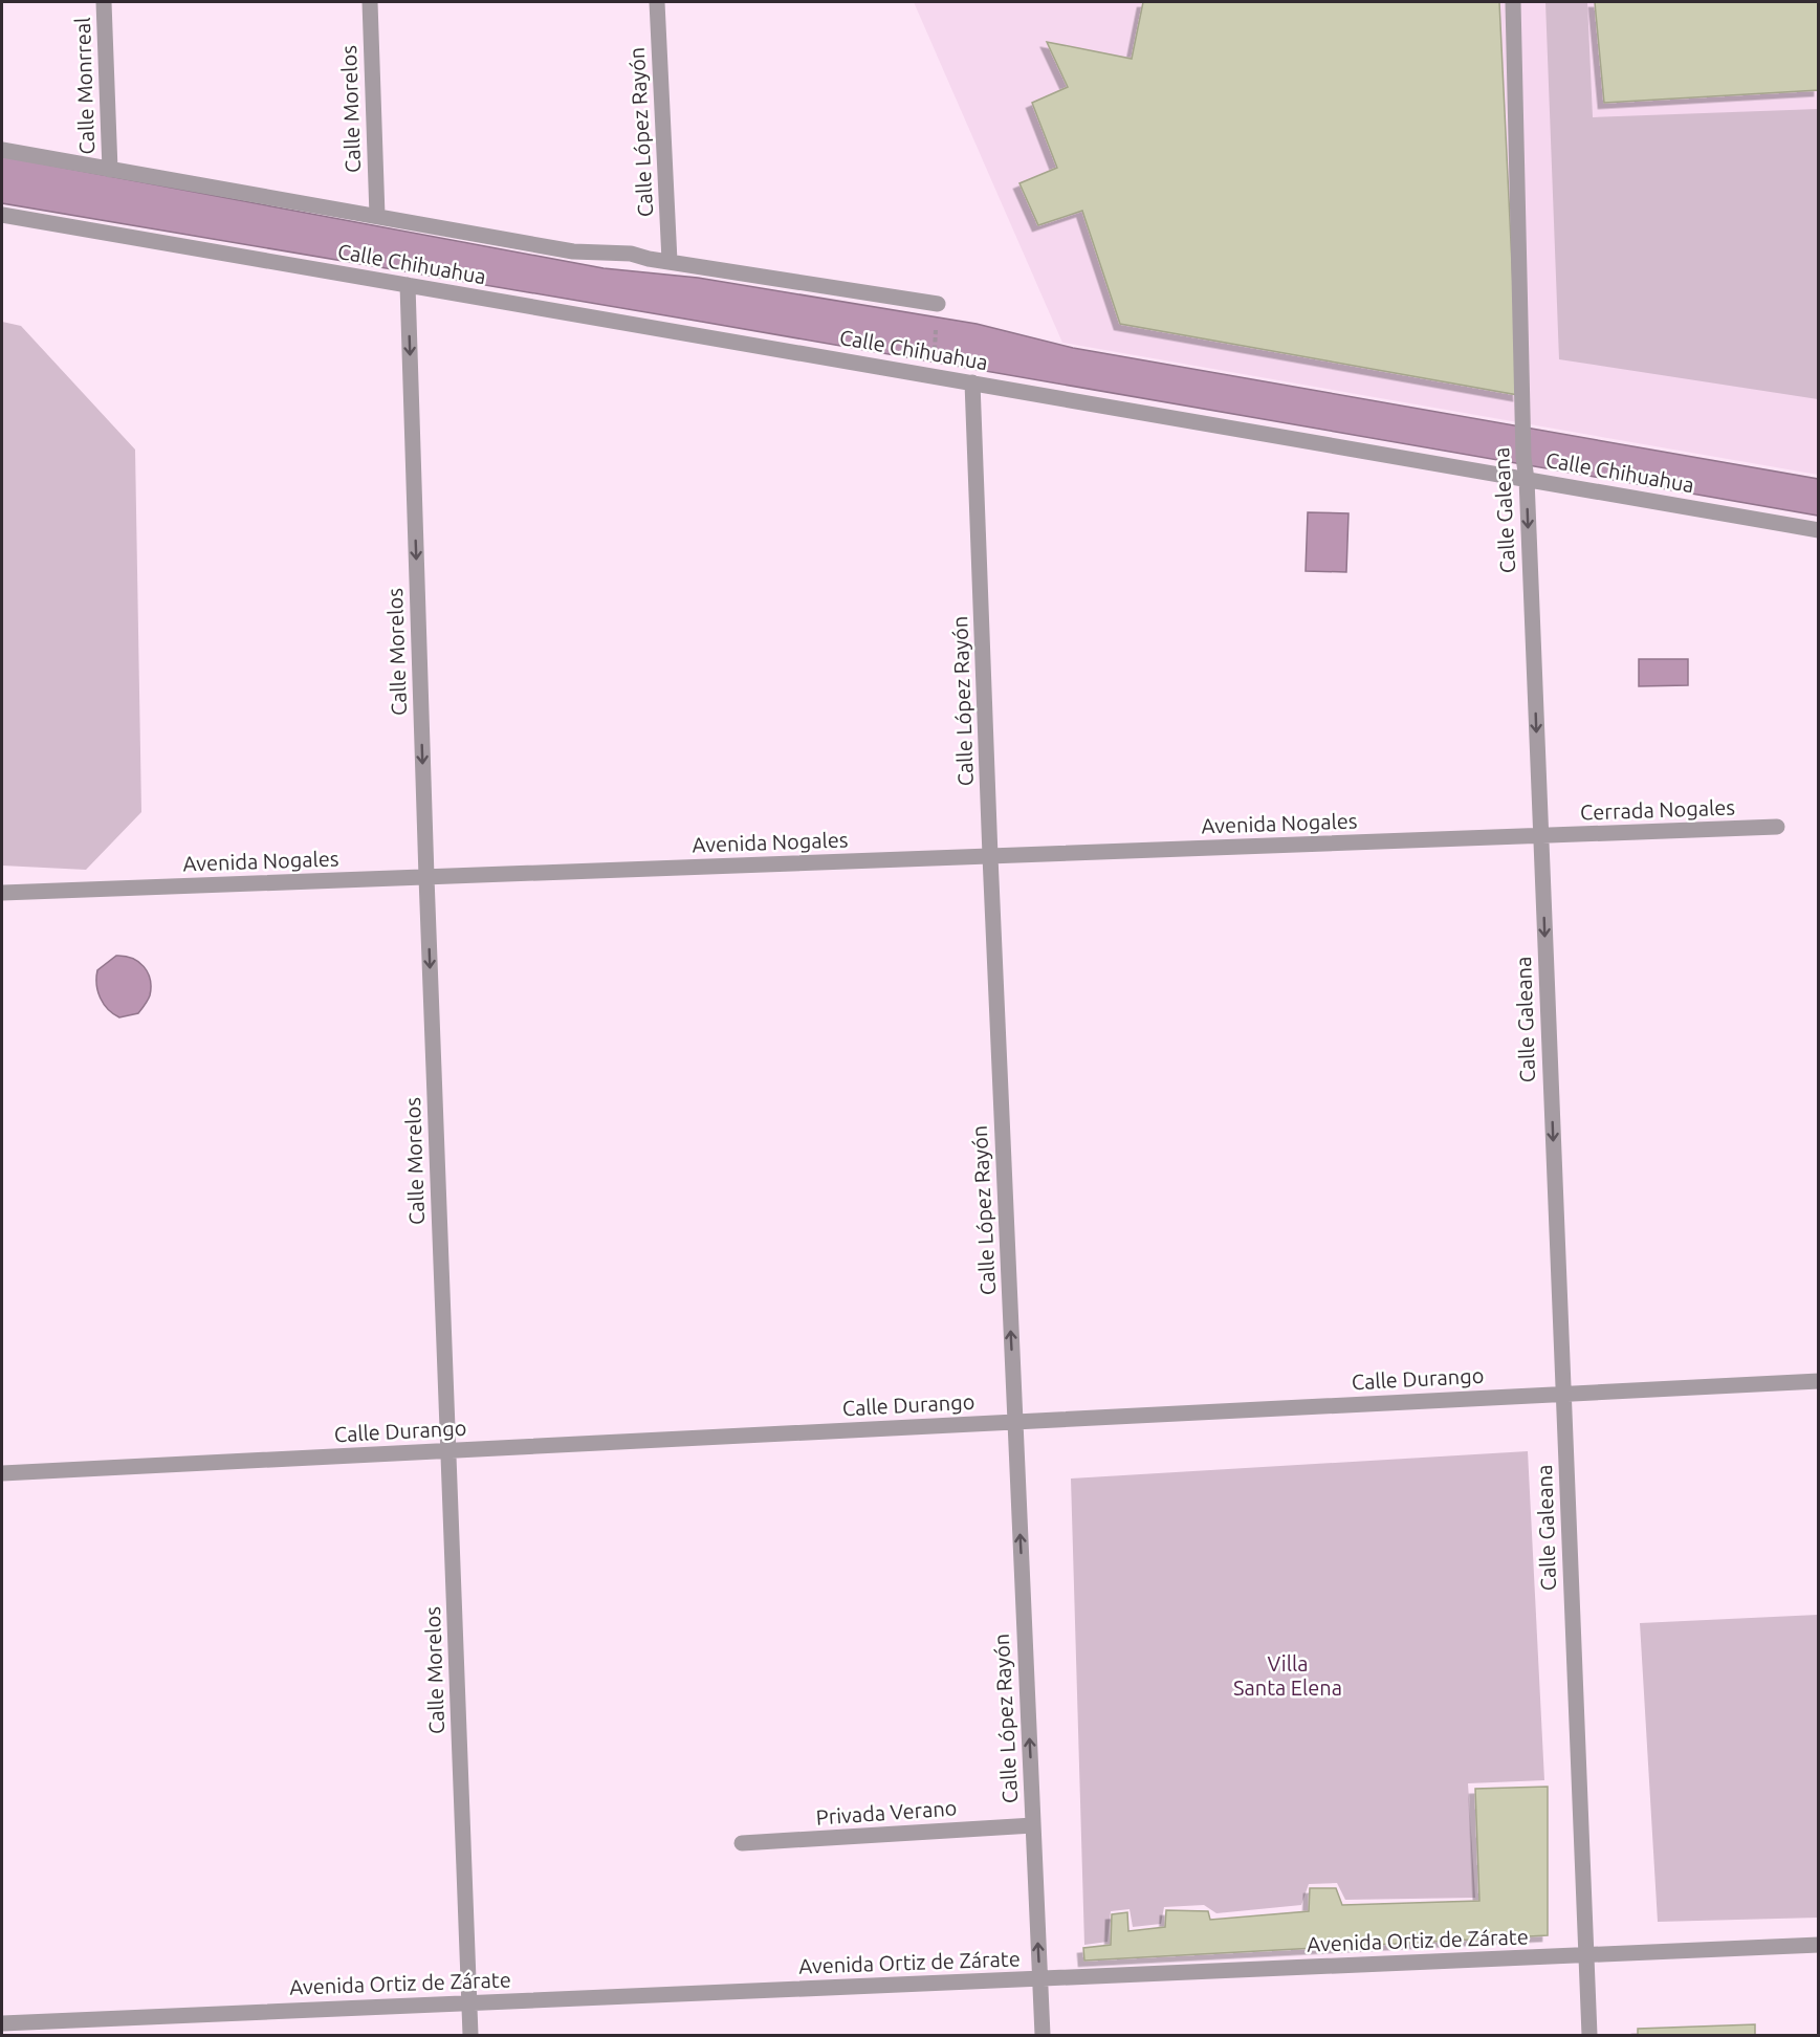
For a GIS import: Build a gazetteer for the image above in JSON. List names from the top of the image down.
{
  "streets": {
    "street": [
      "Calle Monrreal",
      "Calle Morelos",
      "Calle López Rayón",
      "Calle Chihuahua",
      "Calle Galeana",
      "Cerrada Nogales",
      "Avenida Nogales",
      "Calle Durango",
      "Privada Verano",
      "Avenida Ortiz de Zárate"
    ]
  },
  "crossings": [
    ["Calle Morelos", "Calle Chihuahua"],
    ["Calle Morelos", "Avenida Nogales"],
    ["Calle Morelos", "Calle Durango"],
    ["Calle Morelos", "Avenida Ortiz de Zárate"],
    ["Calle López Rayón", "Calle Chihuahua"],
    ["Calle López Rayón", "Avenida Nogales"],
    ["Calle López Rayón", "Calle Durango"],
    ["Calle López Rayón", "Privada Verano"],
    ["Calle López Rayón", "Avenida Ortiz de Zárate"],
    ["Calle Chihuahua", "Calle Galeana"],
    ["Calle Galeana", "Cerrada Nogales"],
    ["Calle Galeana", "Avenida Nogales"],
    ["Calle Galeana", "Calle Durango"],
    ["Calle Galeana", "Avenida Ortiz de Zárate"],
    ["Cerrada Nogales", "Avenida Nogales"]
  ],
  "one_way": ["Calle Morelos", "Calle López Rayón", "Calle Galeana"],
  "parks": ["Villa Santa Elena"]
}
